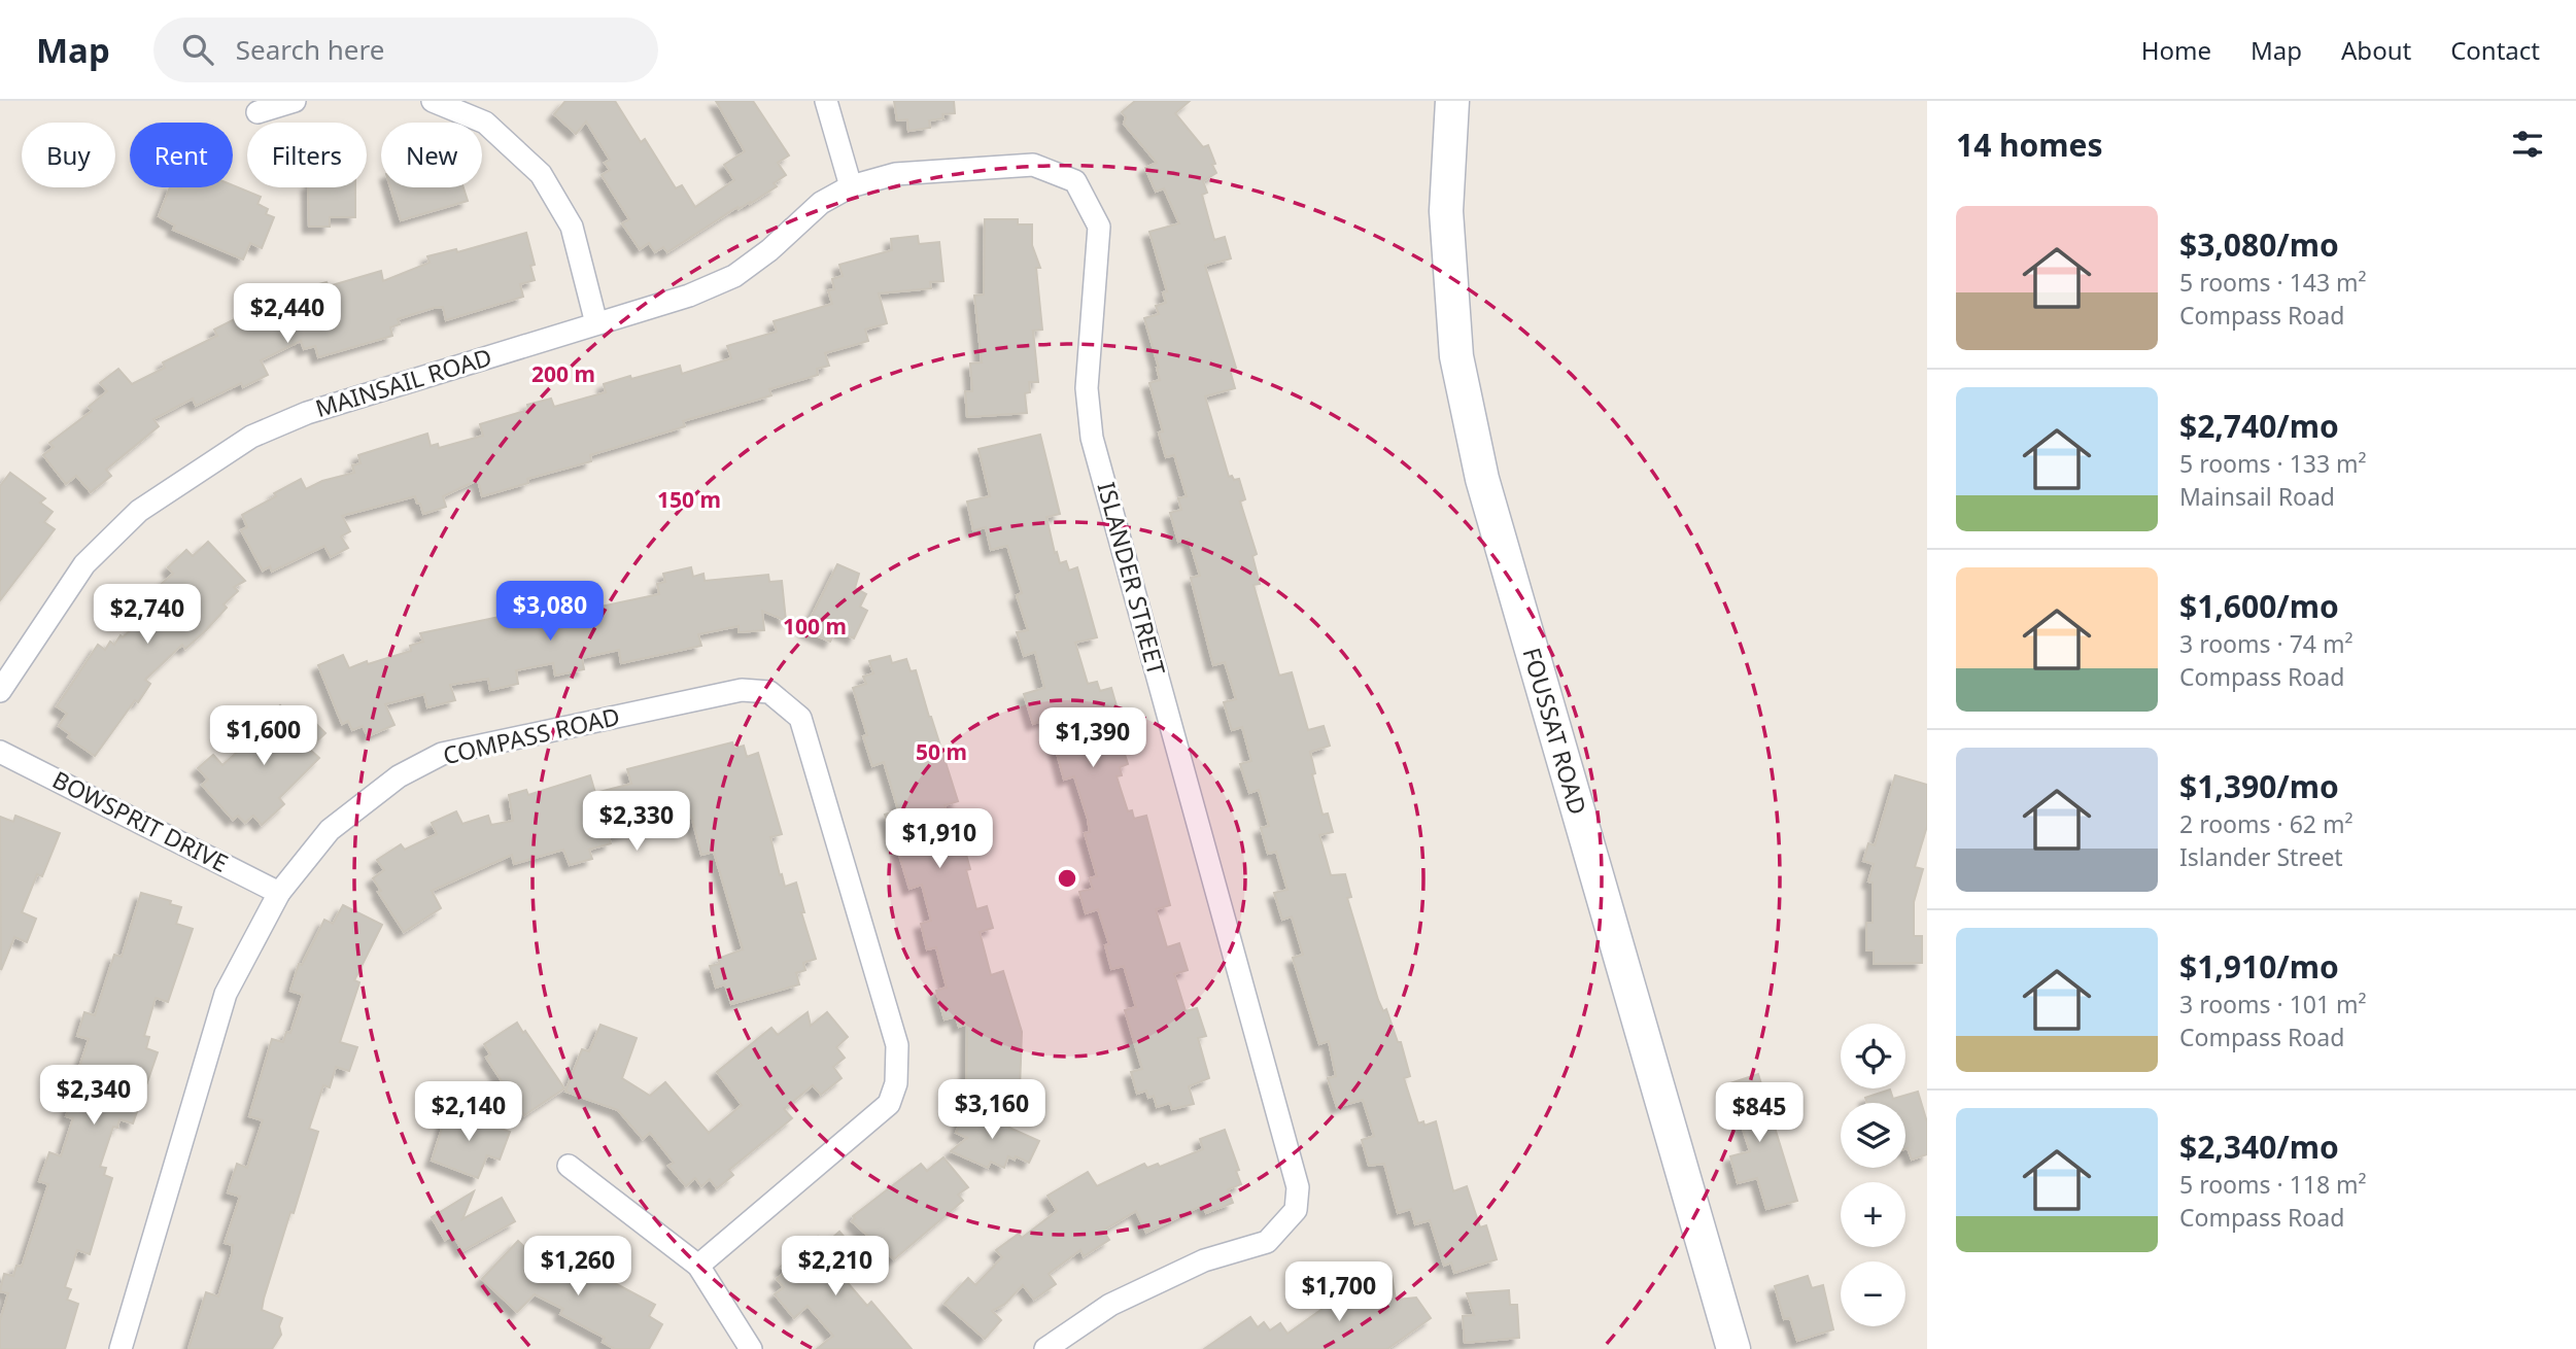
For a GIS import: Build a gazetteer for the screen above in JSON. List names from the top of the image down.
{
  "streets": {
    "main road": ["FOUSSAT ROAD"],
    "street": [
      "MAINSAIL ROAD",
      "ISLANDER STREET",
      "COMPASS ROAD",
      "BOWSPRIT DRIVE"
    ]
  },
  "crossings": [
    ["MAINSAIL ROAD", "ISLANDER STREET"],
    ["COMPASS ROAD", "BOWSPRIT DRIVE"]
  ],
  "page": {
    "header": "Map",
    "search": "Search here",
    "nav": [
      "Home",
      "Map",
      "About",
      "Contact"
    ],
    "heading": "14 homes",
    "chip": [
      "Buy",
      "Rent",
      "Filters",
      "New"
    ],
    "list": [
      {
        "name": "$3,080/mo",
        "note": "5 rooms · 143 m² · Compass Road"
      },
      {
        "name": "$2,740/mo",
        "note": "5 rooms · 133 m² · Mainsail Road"
      },
      {
        "name": "$1,600/mo",
        "note": "3 rooms · 74 m² · Compass Road"
      },
      {
        "name": "$1,390/mo",
        "note": "2 rooms · 62 m² · Islander Street"
      },
      {
        "name": "$1,910/mo",
        "note": "3 rooms · 101 m² · Compass Road"
      },
      {
        "name": "$2,340/mo",
        "note": "5 rooms · 118 m² · Compass Road"
      }
    ],
    "price": [
      "$2,440",
      "$3,080",
      "$2,740",
      "$1,600",
      "$1,390",
      "$2,330",
      "$1,910",
      "$2,340",
      "$3,160",
      "$2,140",
      "$845",
      "$1,260",
      "$2,210",
      "$1,700"
    ],
    "map_buttons": ["+", "−"]
  },
  "rings": [
    "200 m",
    "150 m",
    "100 m",
    "50 m"
  ]
}
